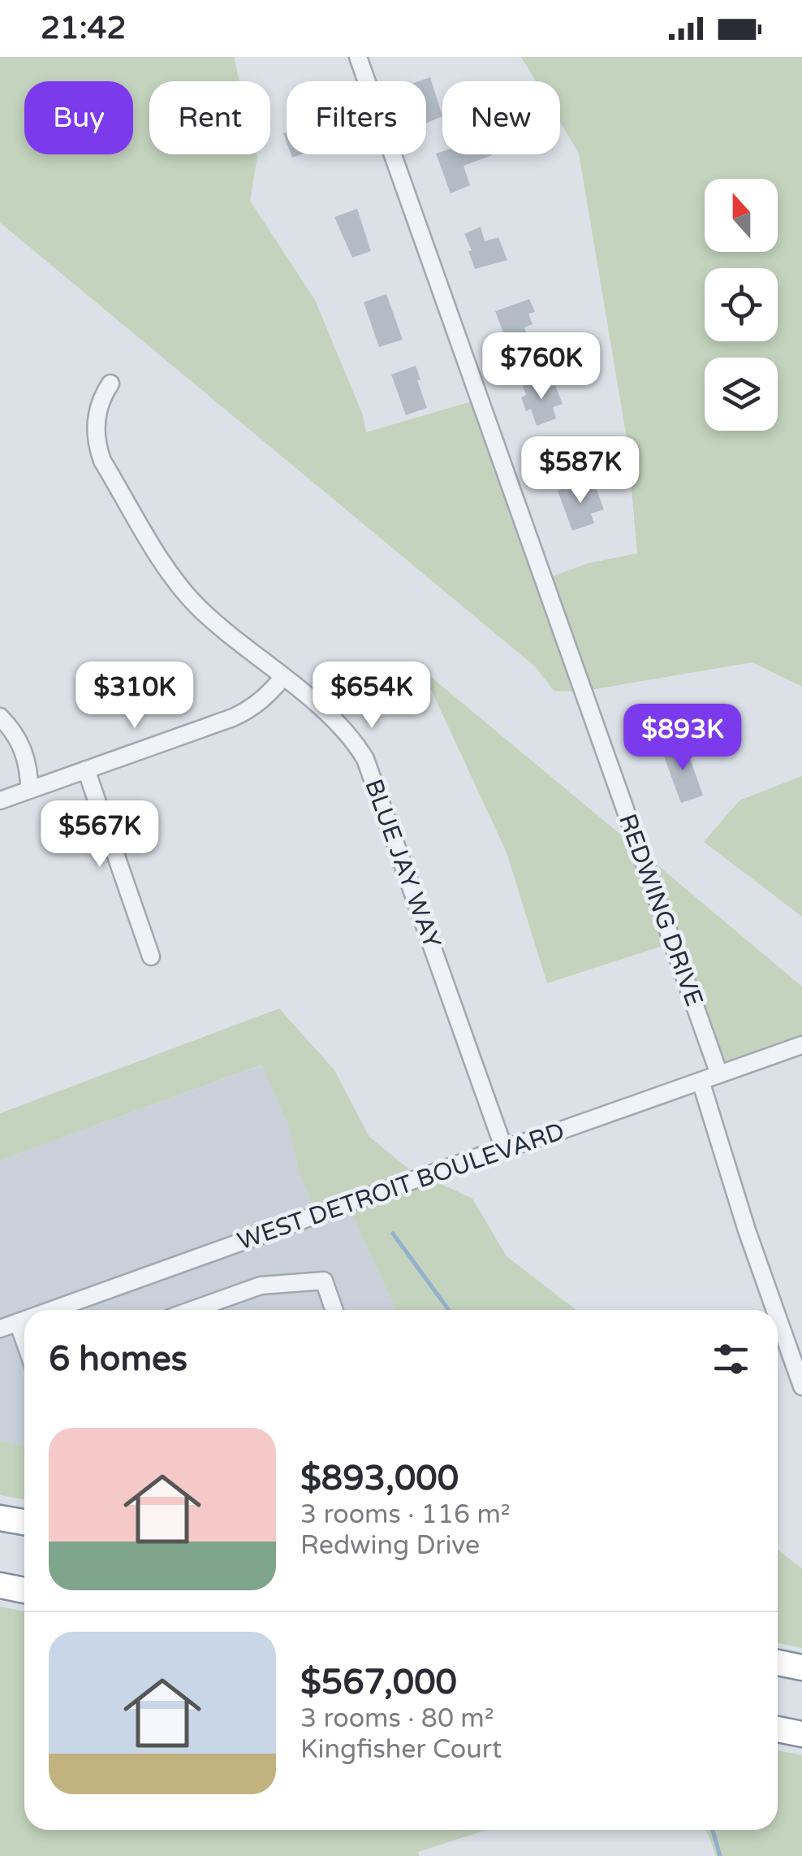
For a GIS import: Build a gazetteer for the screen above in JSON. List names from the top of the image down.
{
  "streets": {
    "street": ["BLUE JAY WAY", "REDWING DRIVE", "WEST DETROIT BOULEVARD"]
  },
  "crossings": [
    ["BLUE JAY WAY", "WEST DETROIT BOULEVARD"],
    ["REDWING DRIVE", "WEST DETROIT BOULEVARD"]
  ],
  "north": "top",
  "page": {
    "status": "21:42",
    "chip": [
      "Buy",
      "Rent",
      "Filters",
      "New"
    ],
    "price": [
      "$760K",
      "$587K",
      "$310K",
      "$654K",
      "$893K",
      "$567K"
    ],
    "heading": "6 homes",
    "list": [
      {
        "name": "$893,000",
        "note": "3 rooms · 116 m² · Redwing Drive"
      },
      {
        "name": "$567,000",
        "note": "3 rooms · 80 m² · Kingfisher Court"
      }
    ]
  }
}
